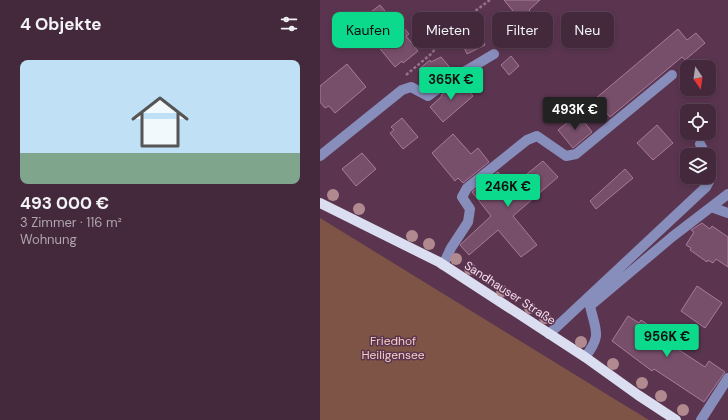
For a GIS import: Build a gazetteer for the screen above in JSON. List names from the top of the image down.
{
  "streets": {
    "main road": ["Sandhauser Straße"]
  },
  "parks": ["Friedhof Heiligensee"],
  "north": "bottom",
  "page": {
    "heading": "4 Objekte",
    "chip": [
      "Kaufen",
      "Mieten",
      "Filter",
      "Neu"
    ],
    "list": [
      {
        "name": "493 000 €",
        "note": "3 Zimmer · 116 m² · Wohnung"
      }
    ],
    "price": [
      "365K €",
      "493K €",
      "246K €",
      "956K €"
    ]
  }
}
